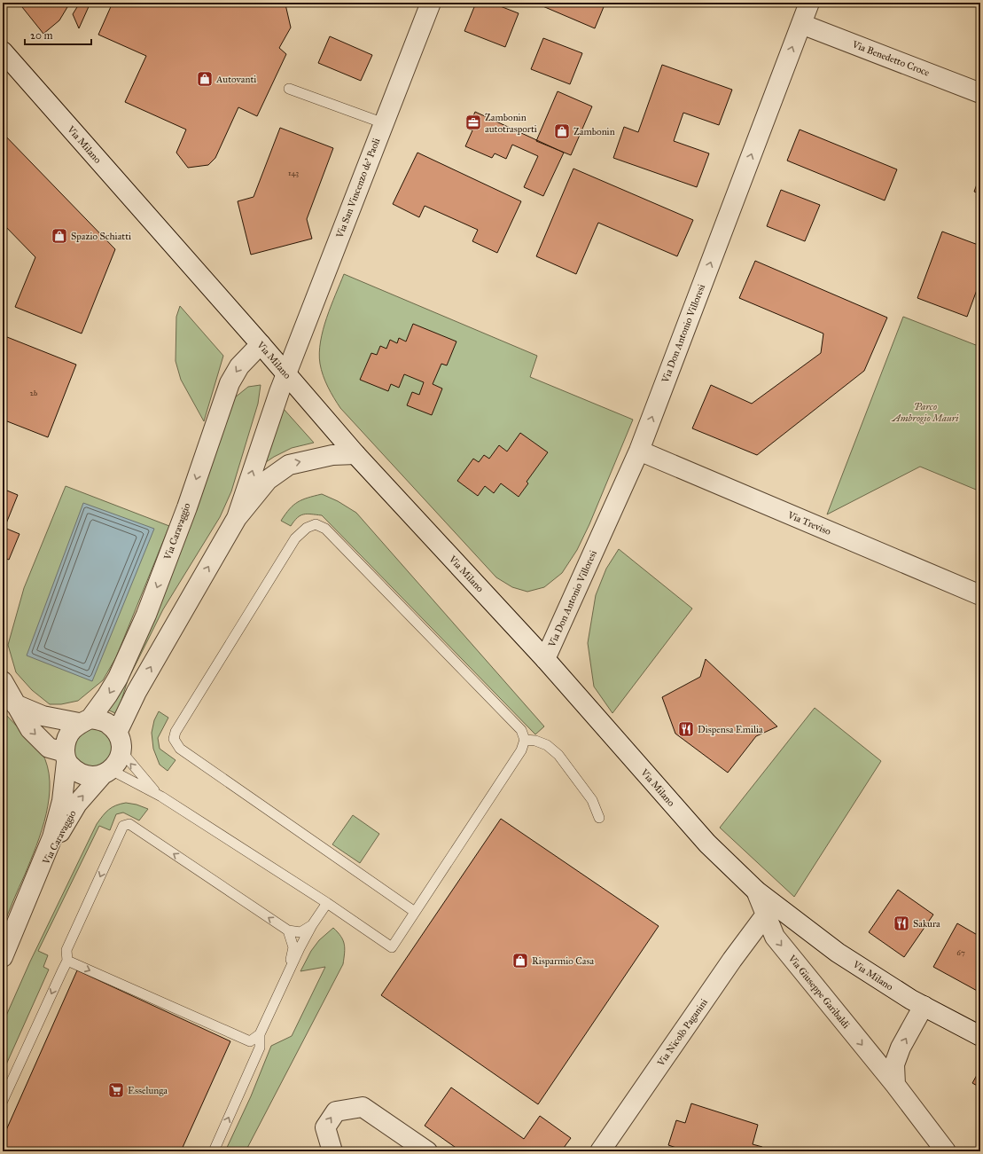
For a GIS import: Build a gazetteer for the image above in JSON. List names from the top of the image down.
{
  "streets": {
    "street": [
      "Via Benedetto Croce",
      "Via Milano",
      "Via San Vincenzo de' Paoli",
      "Via Don Antonio Villoresi",
      "Via Treviso",
      "Via Caravaggio",
      "Via Giuseppe Garibaldi",
      "Via Nicolò Paganini"
    ]
  },
  "crossings": [
    ["Via Benedetto Croce", "Via Don Antonio Villoresi"],
    ["Via Milano", "Via San Vincenzo de' Paoli"],
    ["Via Milano", "Via Don Antonio Villoresi"],
    ["Via Milano", "Via Caravaggio"],
    ["Via Milano", "Via Giuseppe Garibaldi"],
    ["Via Don Antonio Villoresi", "Via Treviso"],
    ["Via Giuseppe Garibaldi", "Via Nicolò Paganini"]
  ],
  "one_way": ["Via Don Antonio Villoresi", "Via Giuseppe Garibaldi"],
  "parks": ["Parco Ambrogio Mauri"],
  "places": {
    "shop": [
      "Autovanti",
      "Zambonin",
      "Spazio Schiatti",
      "Risparmio Casa"
    ],
    "office": ["Zambonin autotrasporti"],
    "restaurant": ["Dispensa Emilia", "Sakura"],
    "supermarket": ["Esselunga"]
  },
  "house_numbers": ["143", "2b", "67"],
  "scale_bar": "20 m"
}
